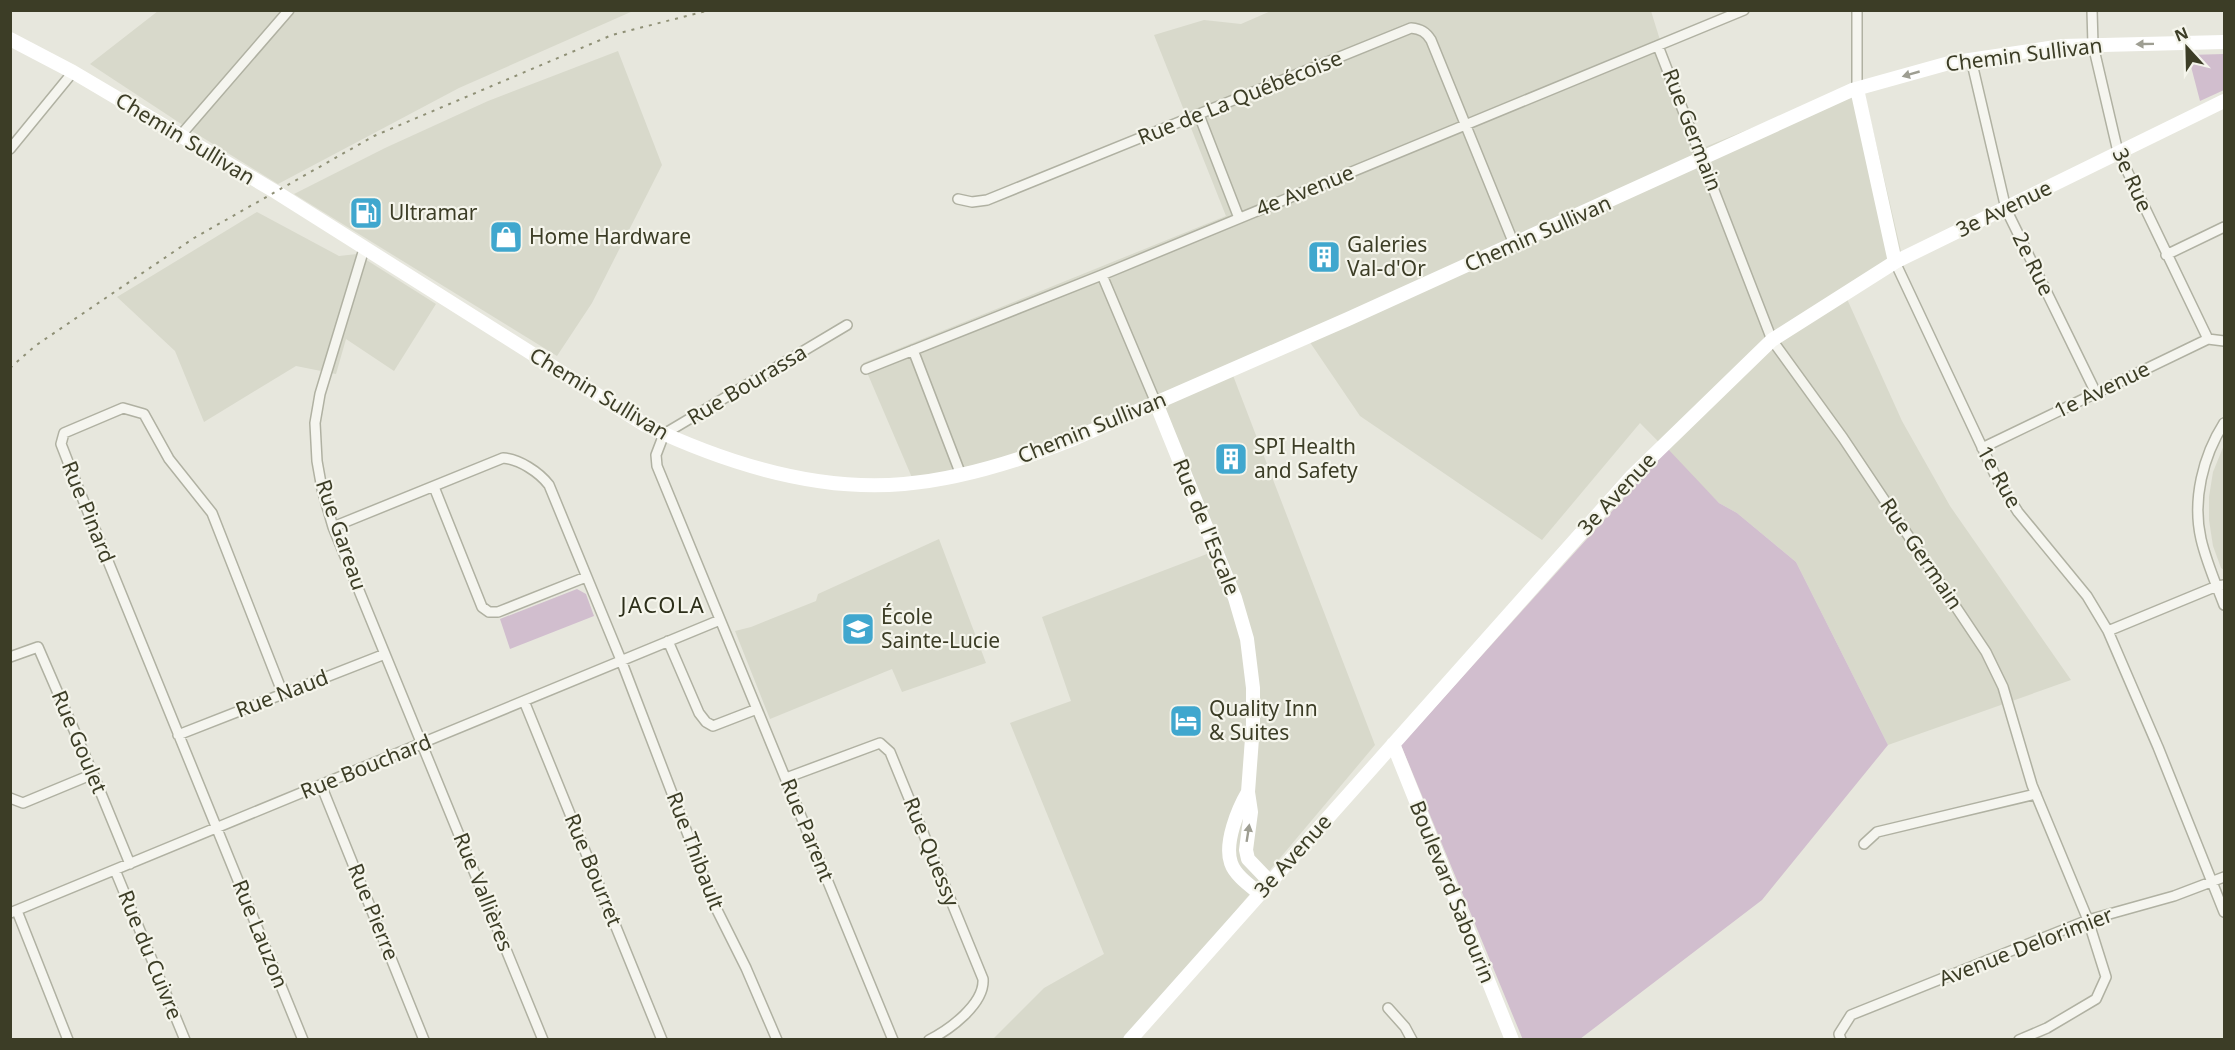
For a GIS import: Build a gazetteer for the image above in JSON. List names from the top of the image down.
{
  "streets": {
    "main road": [
      "Chemin Sullivan",
      "3e Avenue",
      "1e Rue",
      "Rue de l'Escale",
      "Boulevard Sabourin"
    ],
    "street": [
      "Rue de La Québécoise",
      "Rue Germain",
      "3e Rue",
      "4e Avenue",
      "2e Rue",
      "Rue Bourassa",
      "1e Avenue",
      "Rue Pinard",
      "Rue Gareau",
      "Rue Naud",
      "Rue Goulet",
      "Rue Bouchard",
      "Rue Parent",
      "Rue Thibault",
      "Rue Quessy",
      "Rue Bourret",
      "Rue Vallières",
      "Rue Pierre",
      "Rue Lauzon",
      "Avenue Delorimier",
      "Rue du Cuivre"
    ]
  },
  "crossings": [
    ["Chemin Sullivan", "Rue Germain"],
    ["Chemin Sullivan", "3e Rue"],
    ["Chemin Sullivan", "2e Rue"],
    ["Chemin Sullivan", "Rue Bourassa"],
    ["Chemin Sullivan", "1e Rue"],
    ["Chemin Sullivan", "Rue de l'Escale"],
    ["Chemin Sullivan", "Rue Gareau"],
    ["Rue de La Québécoise", "4e Avenue"],
    ["Rue Germain", "4e Avenue"],
    ["Rue Germain", "3e Avenue"],
    ["Rue Germain", "Avenue Delorimier"],
    ["3e Rue", "3e Avenue"],
    ["3e Rue", "1e Avenue"],
    ["4e Avenue", "Rue de l'Escale"],
    ["3e Avenue", "2e Rue"],
    ["3e Avenue", "1e Rue"],
    ["3e Avenue", "Rue de l'Escale"],
    ["3e Avenue", "Boulevard Sabourin"],
    ["2e Rue", "1e Avenue"],
    ["Rue Bourassa", "Rue Bouchard"],
    ["Rue Bourassa", "Rue Parent"],
    ["1e Avenue", "1e Rue"],
    ["1e Rue", "Avenue Delorimier"],
    ["Rue Pinard", "Rue Naud"],
    ["Rue Pinard", "Rue Bouchard"],
    ["Rue Pinard", "Rue Lauzon"],
    ["Rue Gareau", "Rue Naud"],
    ["Rue Gareau", "Rue Bouchard"],
    ["Rue Gareau", "Rue Thibault"],
    ["Rue Gareau", "Rue Vallières"],
    ["Rue Goulet", "Rue Bouchard"],
    ["Rue Bouchard", "Rue Parent"],
    ["Rue Bouchard", "Rue Thibault"],
    ["Rue Bouchard", "Rue Bourret"],
    ["Rue Bouchard", "Rue Vallières"],
    ["Rue Bouchard", "Rue Pierre"],
    ["Rue Bouchard", "Rue Lauzon"],
    ["Rue Bouchard", "Rue du Cuivre"],
    ["Rue Parent", "Rue Quessy"]
  ],
  "districts": ["JACOLA"],
  "places": {
    "fuel station": ["Ultramar"],
    "shop": ["Home Hardware"],
    "building": ["Galeries Val-d'Or", "SPI Health and Safety"],
    "school or university": ["École Sainte-Lucie"],
    "hotel": ["Quality Inn & Suites"]
  },
  "north": "top"
}
